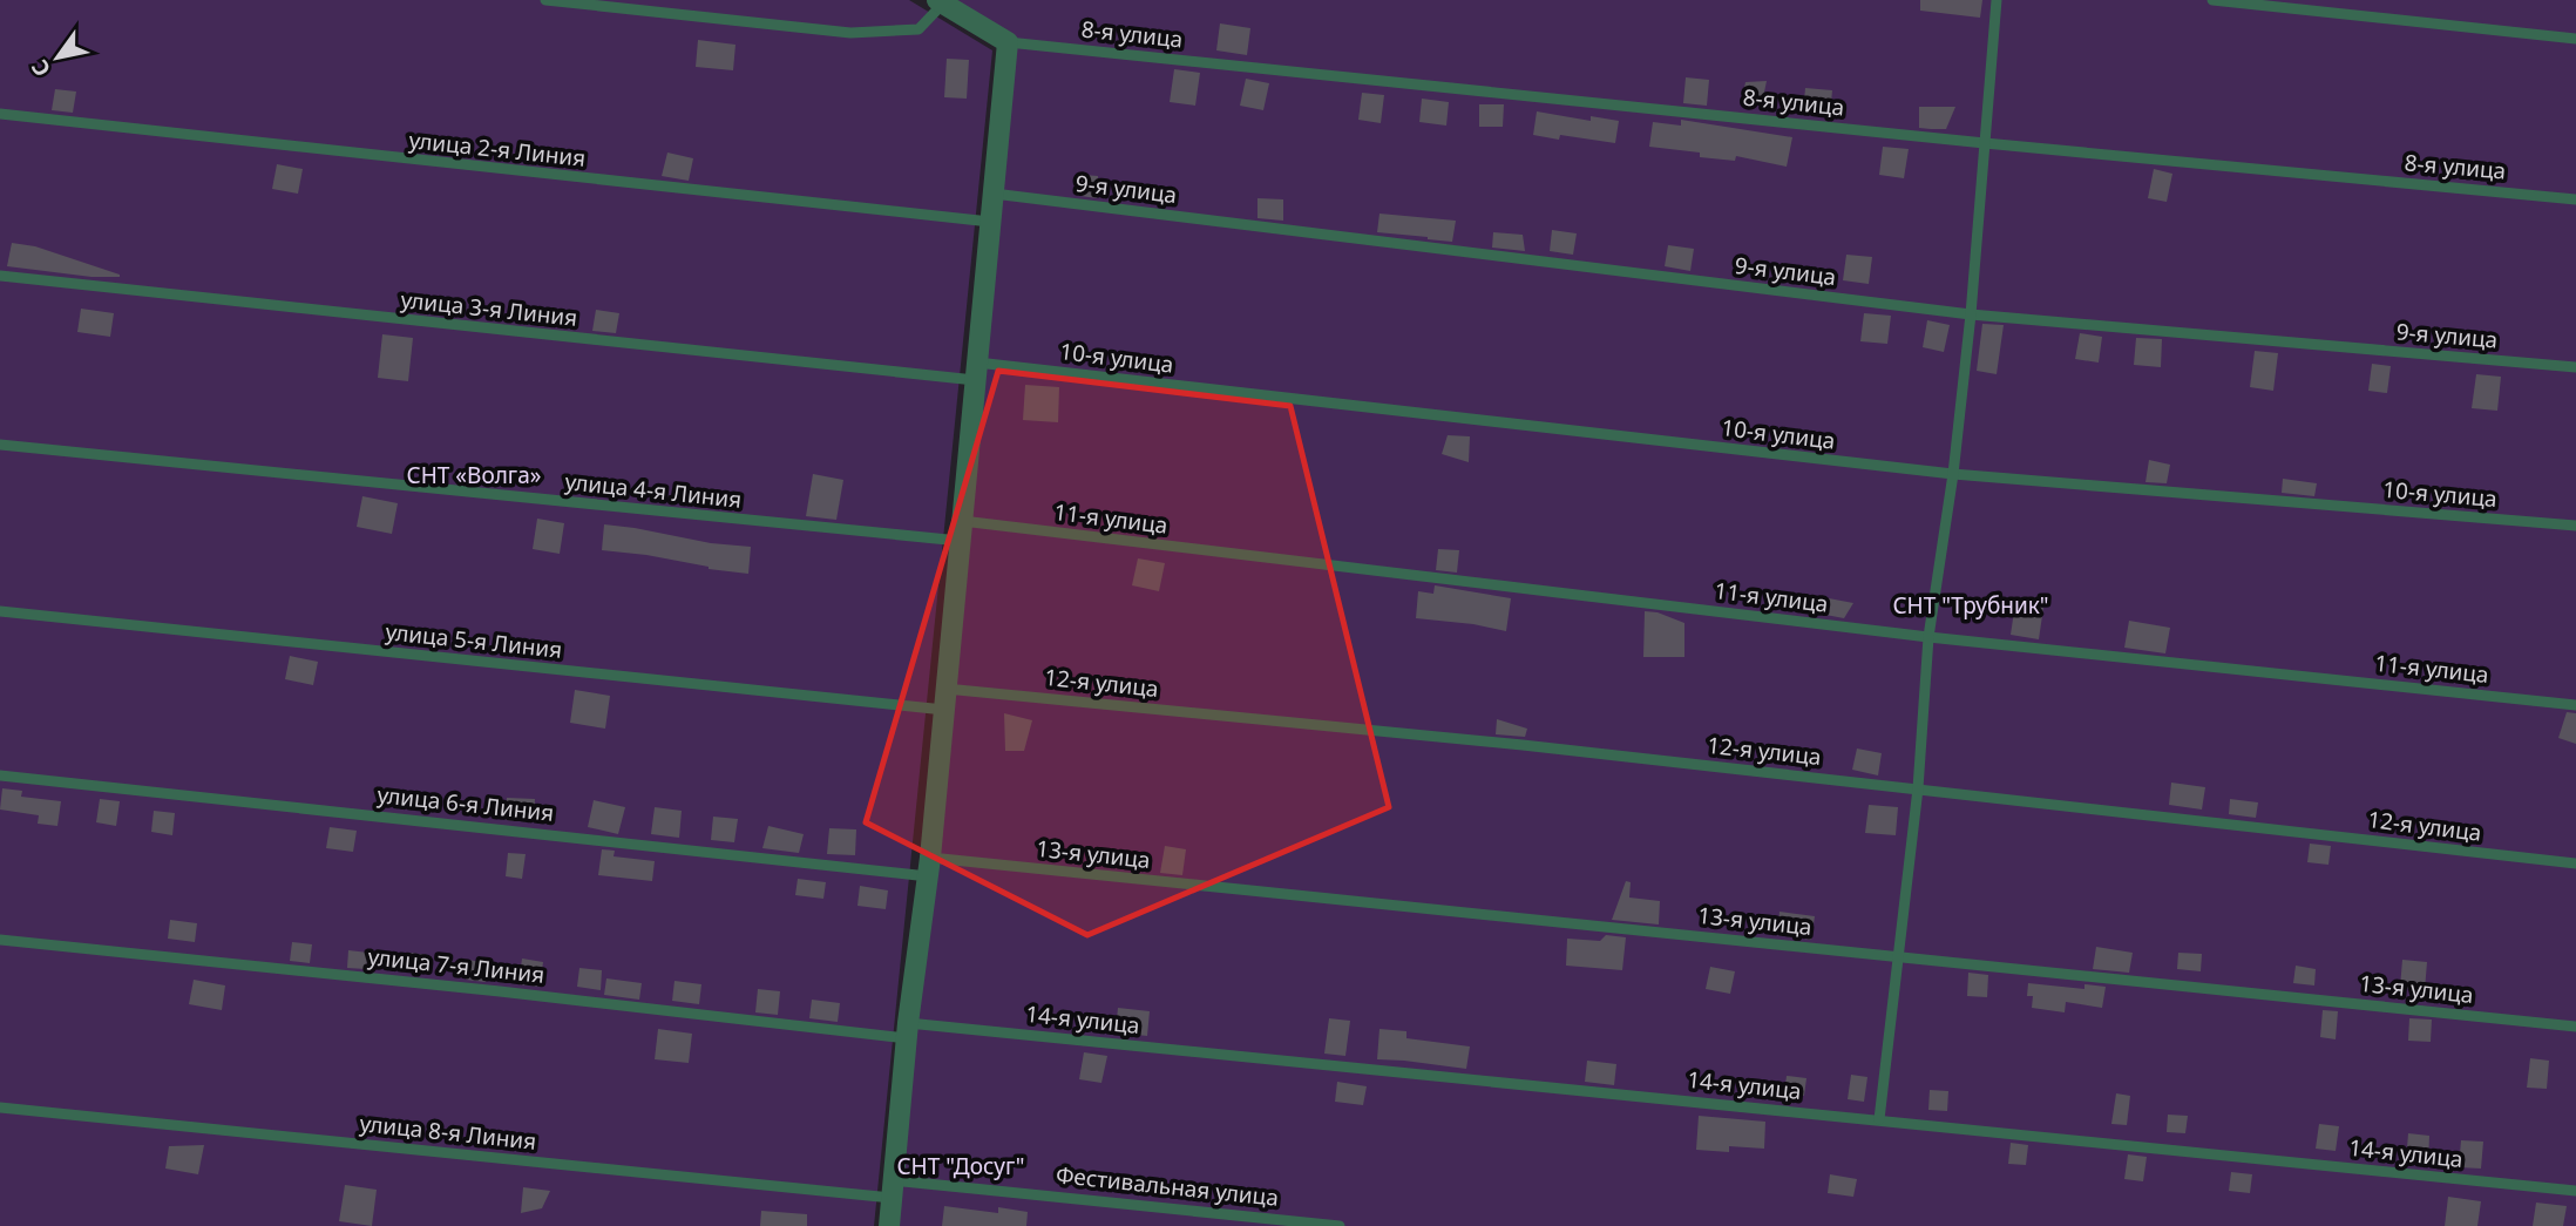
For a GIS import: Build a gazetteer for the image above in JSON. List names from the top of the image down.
{
  "streets": {
    "lane": [
      "8-я улица",
      "улица 2-я Линия",
      "9-я улица",
      "улица 3-я Линия",
      "10-я улица",
      "улица 4-я Линия",
      "11-я улица",
      "улица 5-я Линия",
      "12-я улица",
      "улица 6-я Линия",
      "13-я улица",
      "улица 7-я Линия",
      "14-я улица",
      "улица 8-я Линия",
      "Фестивальная улица"
    ]
  },
  "crossings": [
    ["улица 3-я Линия", "10-я улица"],
    ["улица 4-я Линия", "11-я улица"],
    ["улица 5-я Линия", "12-я улица"],
    ["улица 6-я Линия", "13-я улица"],
    ["улица 7-я Линия", "14-я улица"],
    ["улица 8-я Линия", "Фестивальная улица"]
  ],
  "parks": ["СНТ «Волга»", "СНТ \"Трубник\"", "СНТ \"Досуг\""],
  "north": "bottom left"
}
